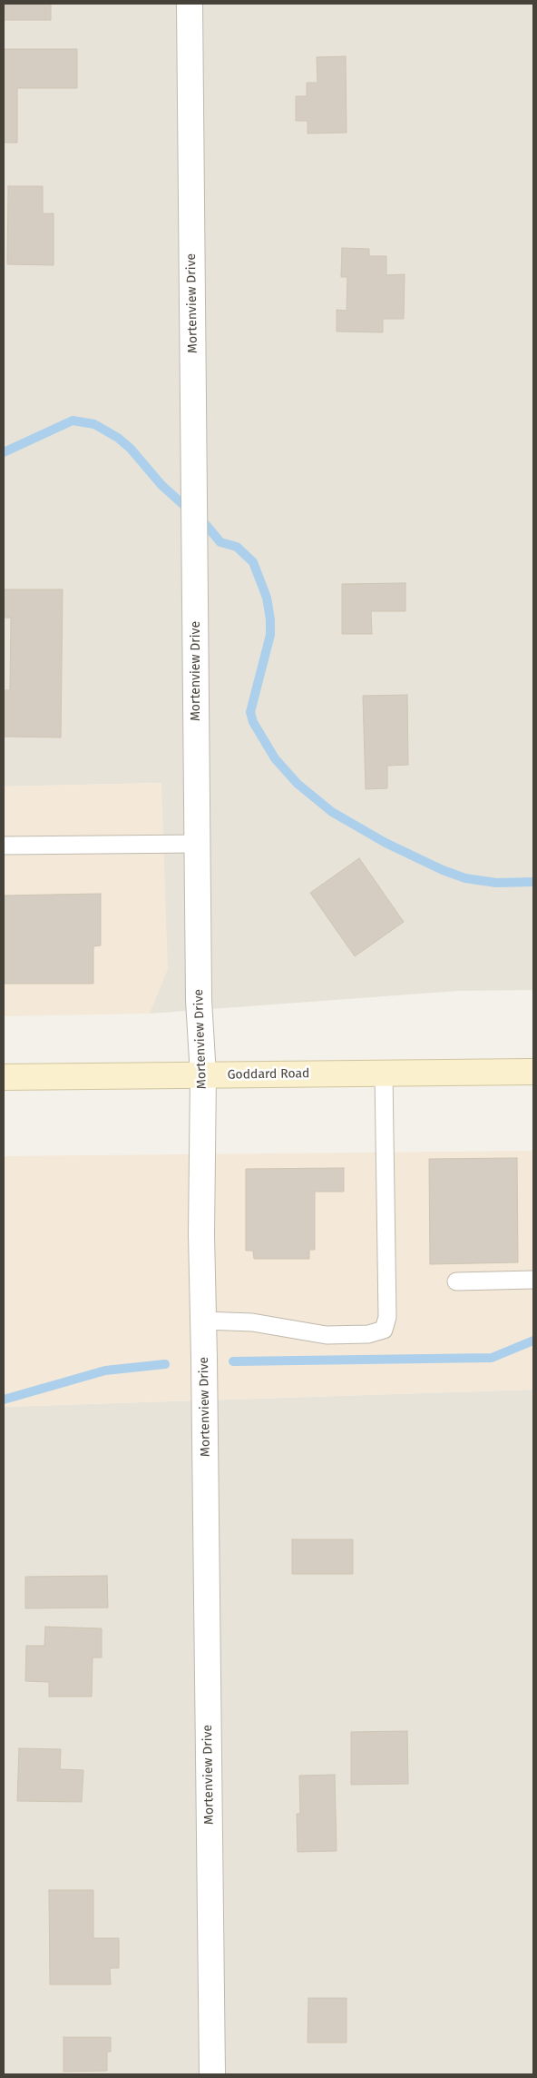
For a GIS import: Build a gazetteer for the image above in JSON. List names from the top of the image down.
{
  "streets": {
    "main road": ["Goddard Road"],
    "street": ["Mortenview Drive"]
  },
  "crossings": [
    ["Mortenview Drive", "Goddard Road"]
  ]
}
